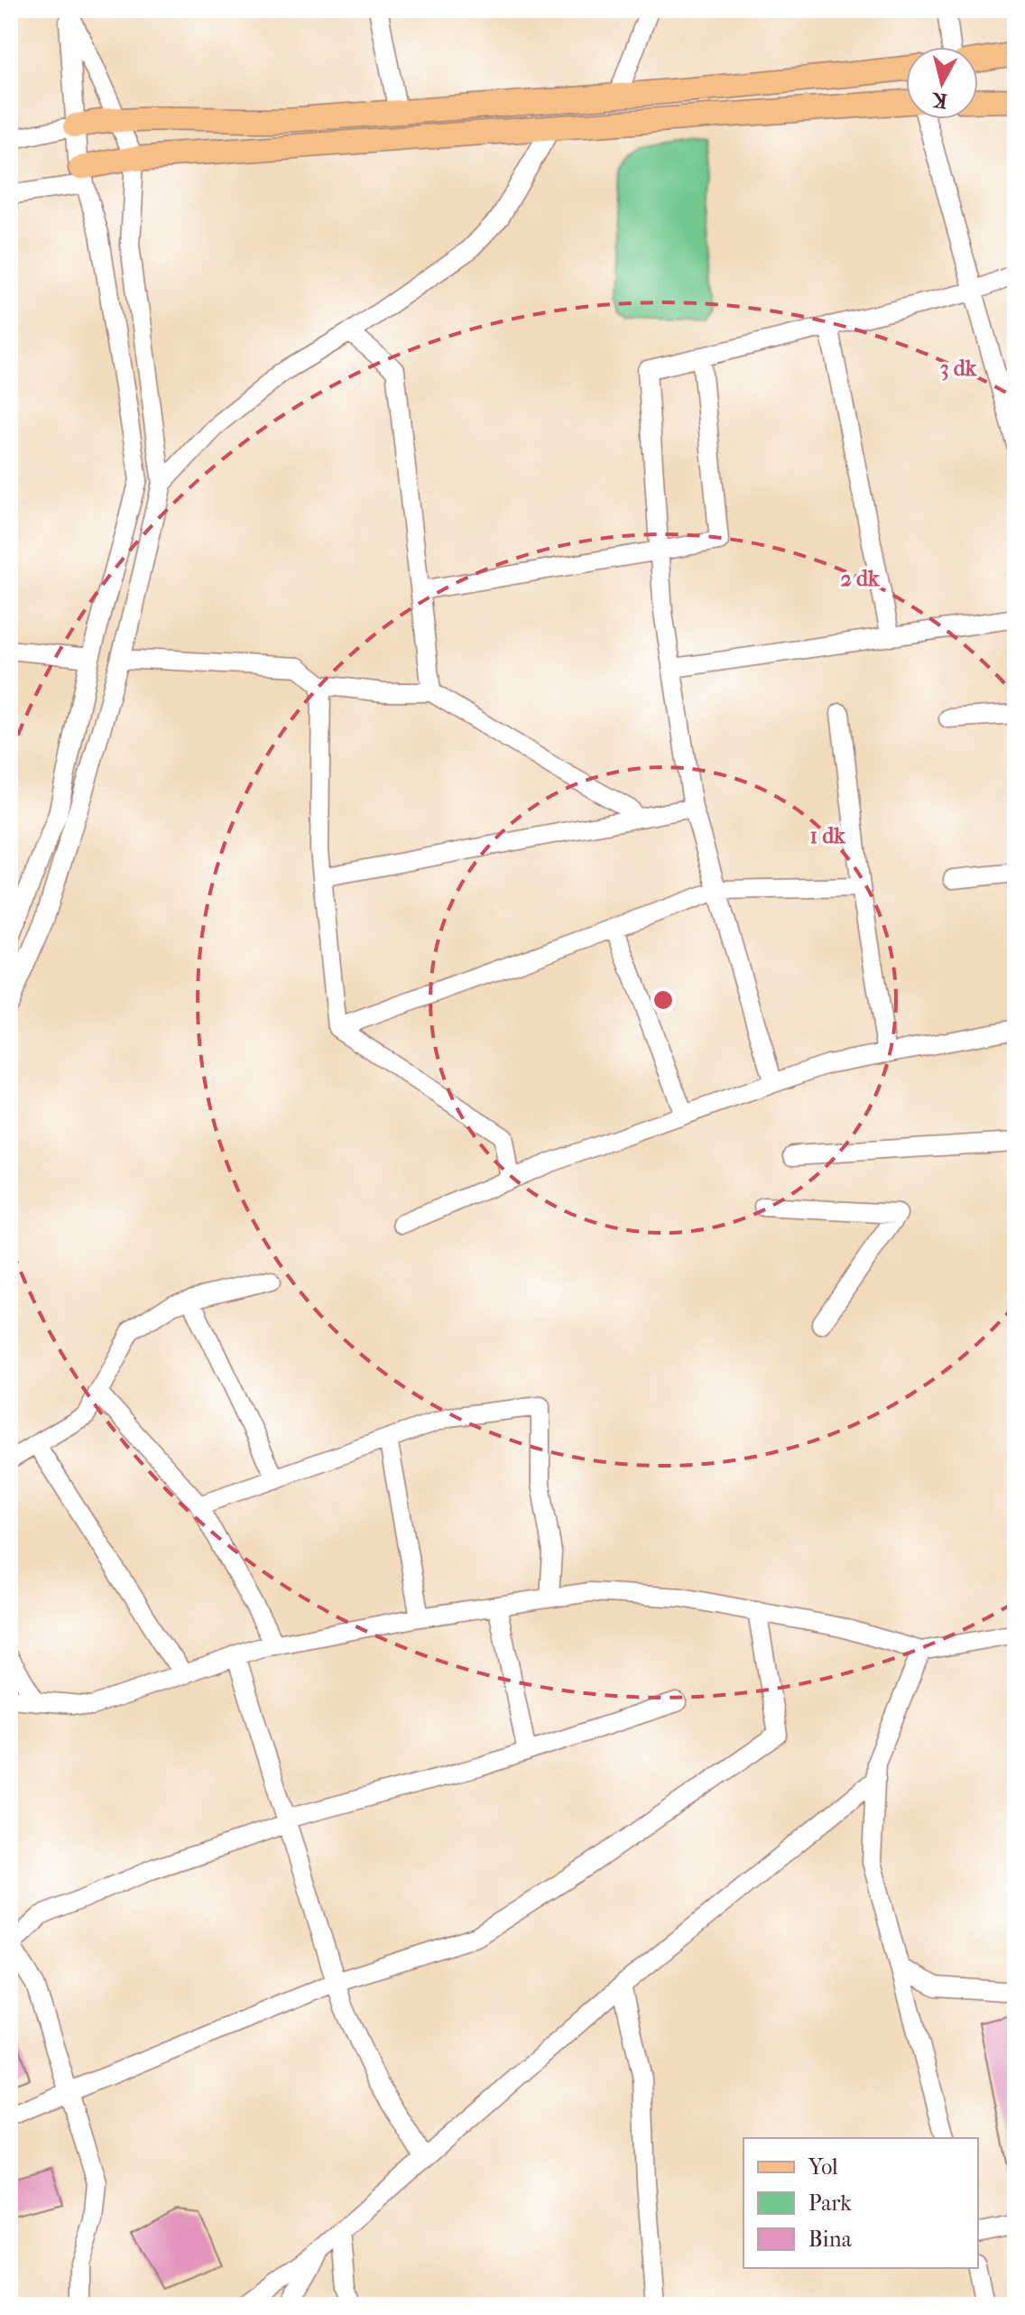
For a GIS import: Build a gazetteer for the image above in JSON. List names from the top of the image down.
{
  "legend": ["Yol", "Park", "Bina"],
  "north": "bottom",
  "rings": ["3 dk", "2 dk", "1 dk"]
}
